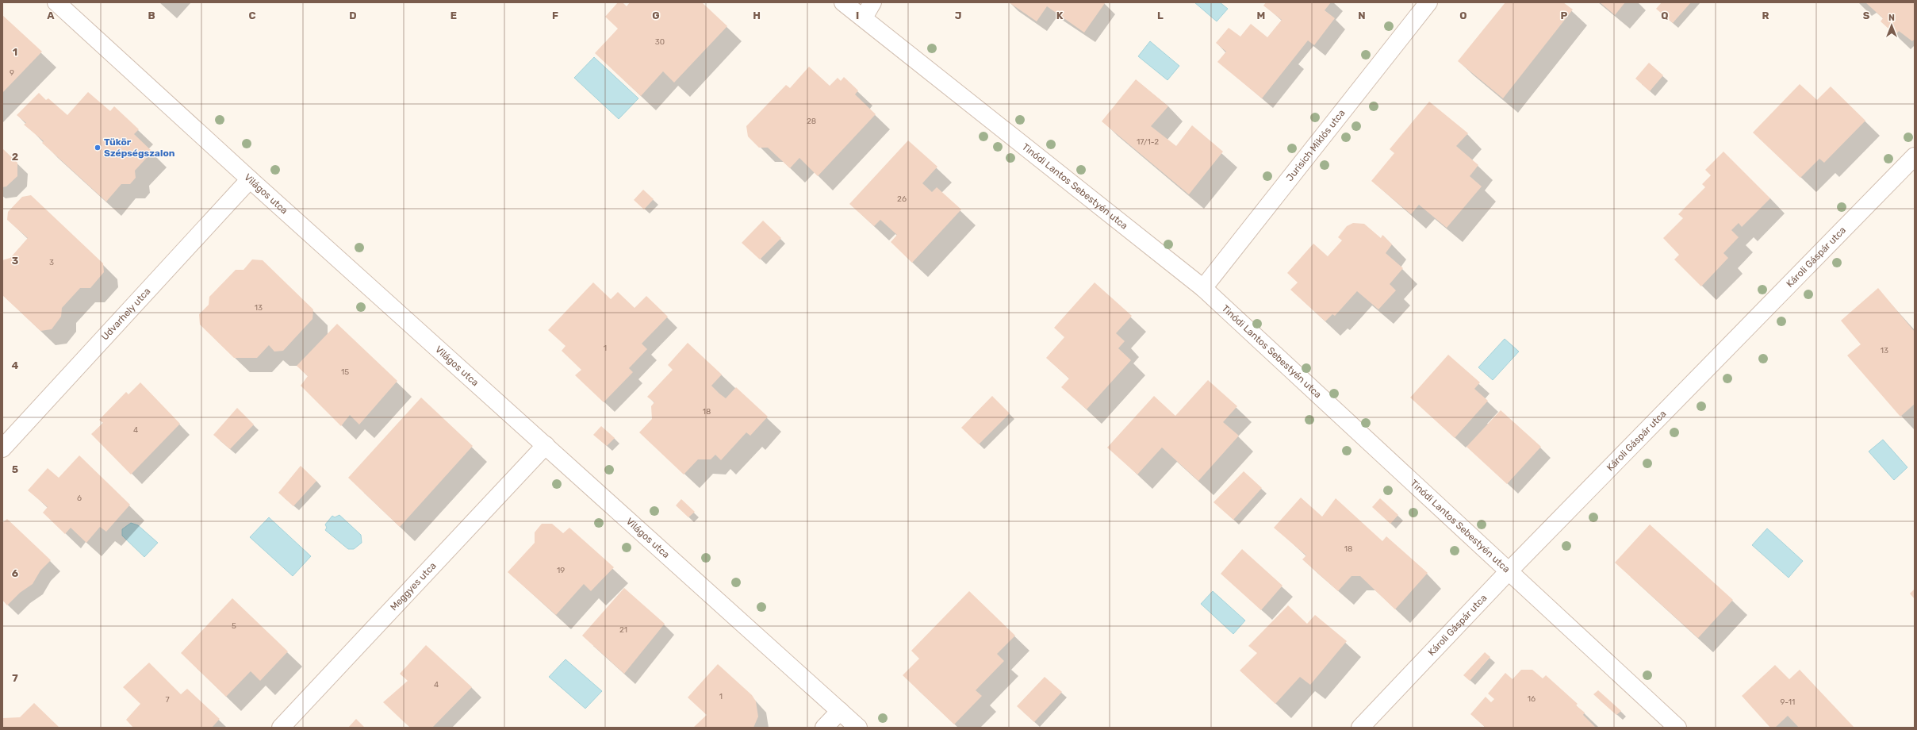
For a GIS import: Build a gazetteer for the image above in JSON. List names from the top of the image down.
{
  "streets": {
    "street": [
      "Jurisich Miklós utca",
      "Tinódi Lantos Sebestyén utca",
      "Világos utca",
      "Károli Gáspár utca",
      "Udvarhely utca",
      "Meggyes utca"
    ]
  },
  "crossings": [
    ["Jurisich Miklós utca", "Tinódi Lantos Sebestyén utca"],
    ["Tinódi Lantos Sebestyén utca", "Károli Gáspár utca"],
    ["Világos utca", "Udvarhely utca"],
    ["Világos utca", "Meggyes utca"]
  ],
  "places": ["Tükör Szépségszalon"],
  "house_numbers": [
    "30",
    "9",
    "28",
    "17/1-2",
    "26",
    "3",
    "13",
    "1",
    "13",
    "15",
    "18",
    "4",
    "6",
    "18",
    "19",
    "5",
    "21",
    "4",
    "1",
    "16",
    "7",
    "9-11"
  ],
  "north": "top",
  "grid": {
    "columns": [
      "A",
      "B",
      "C",
      "D",
      "E",
      "F",
      "G",
      "H",
      "I",
      "J",
      "K",
      "L",
      "M",
      "N",
      "O",
      "P",
      "Q",
      "R",
      "S"
    ],
    "rows": [
      "1",
      "2",
      "3",
      "4",
      "5",
      "6",
      "7"
    ]
  }
}
